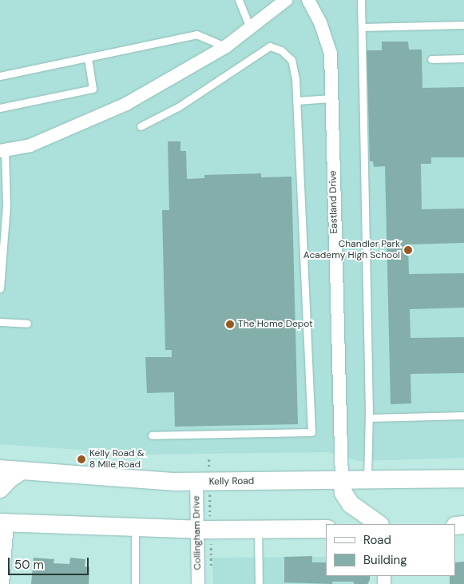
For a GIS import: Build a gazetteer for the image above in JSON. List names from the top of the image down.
{
  "streets": {
    "street": ["Eastland Drive", "Kelly Road", "Collingham Drive"]
  },
  "crossings": [
    ["Eastland Drive", "Kelly Road"],
    ["Kelly Road", "Collingham Drive"]
  ],
  "places": ["Chandler Park Academy High School", "The Home Depot", "Kelly Road & 8 Mile Road"],
  "legend": ["Road", "Building"],
  "scale_bar": "50 m"
}
